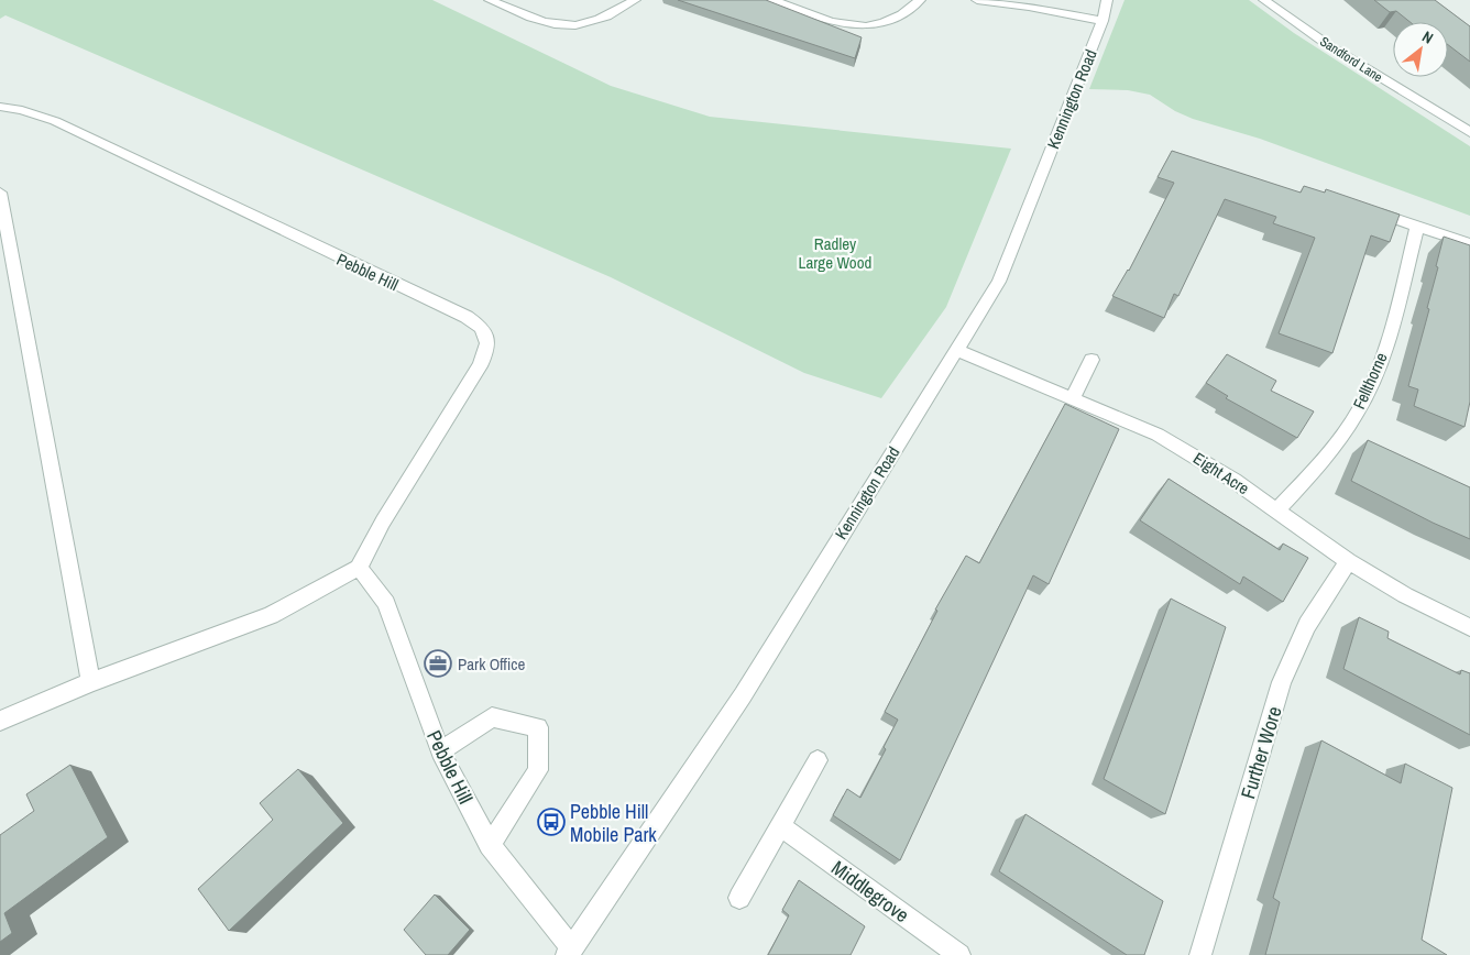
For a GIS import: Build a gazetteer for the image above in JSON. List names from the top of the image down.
{
  "streets": {
    "street": [
      "Sandford Lane",
      "Kennington Road",
      "Pebble Hill",
      "Fellthorne",
      "Eight Acre",
      "Further Wore",
      "Middlegrove"
    ]
  },
  "crossings": [
    ["Kennington Road", "Pebble Hill"],
    ["Kennington Road", "Eight Acre"],
    ["Fellthorne", "Eight Acre"],
    ["Eight Acre", "Further Wore"]
  ],
  "parks": ["Radley Large Wood"],
  "places": {
    "office": ["Park Office"],
    "bus stop": ["Pebble Hill Mobile Park"]
  },
  "north": "top right"
}
